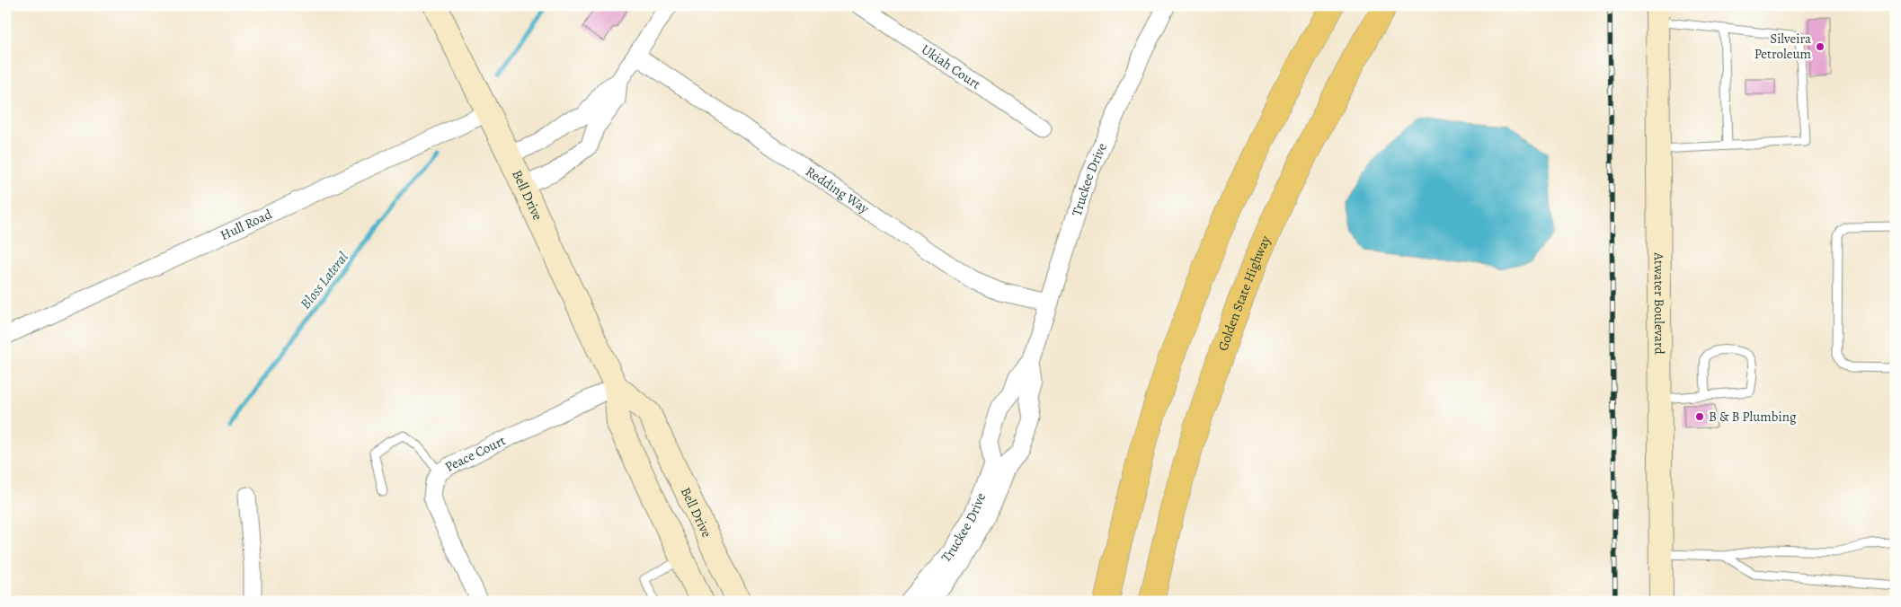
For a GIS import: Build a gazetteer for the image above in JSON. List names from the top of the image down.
{
  "streets": {
    "highway": ["Golden State Highway"],
    "street": [
      "Ukiah Court",
      "Truckee Drive",
      "Redding Way",
      "Bell Drive",
      "Hull Road",
      "Atwater Boulevard",
      "Peace Court"
    ]
  },
  "crossings": [
    ["Truckee Drive", "Redding Way"],
    ["Bell Drive", "Hull Road"],
    ["Bell Drive", "Peace Court"]
  ],
  "water": ["Bloss Lateral"],
  "places": ["Silveira Petroleum", "B & B Plumbing"]
}
